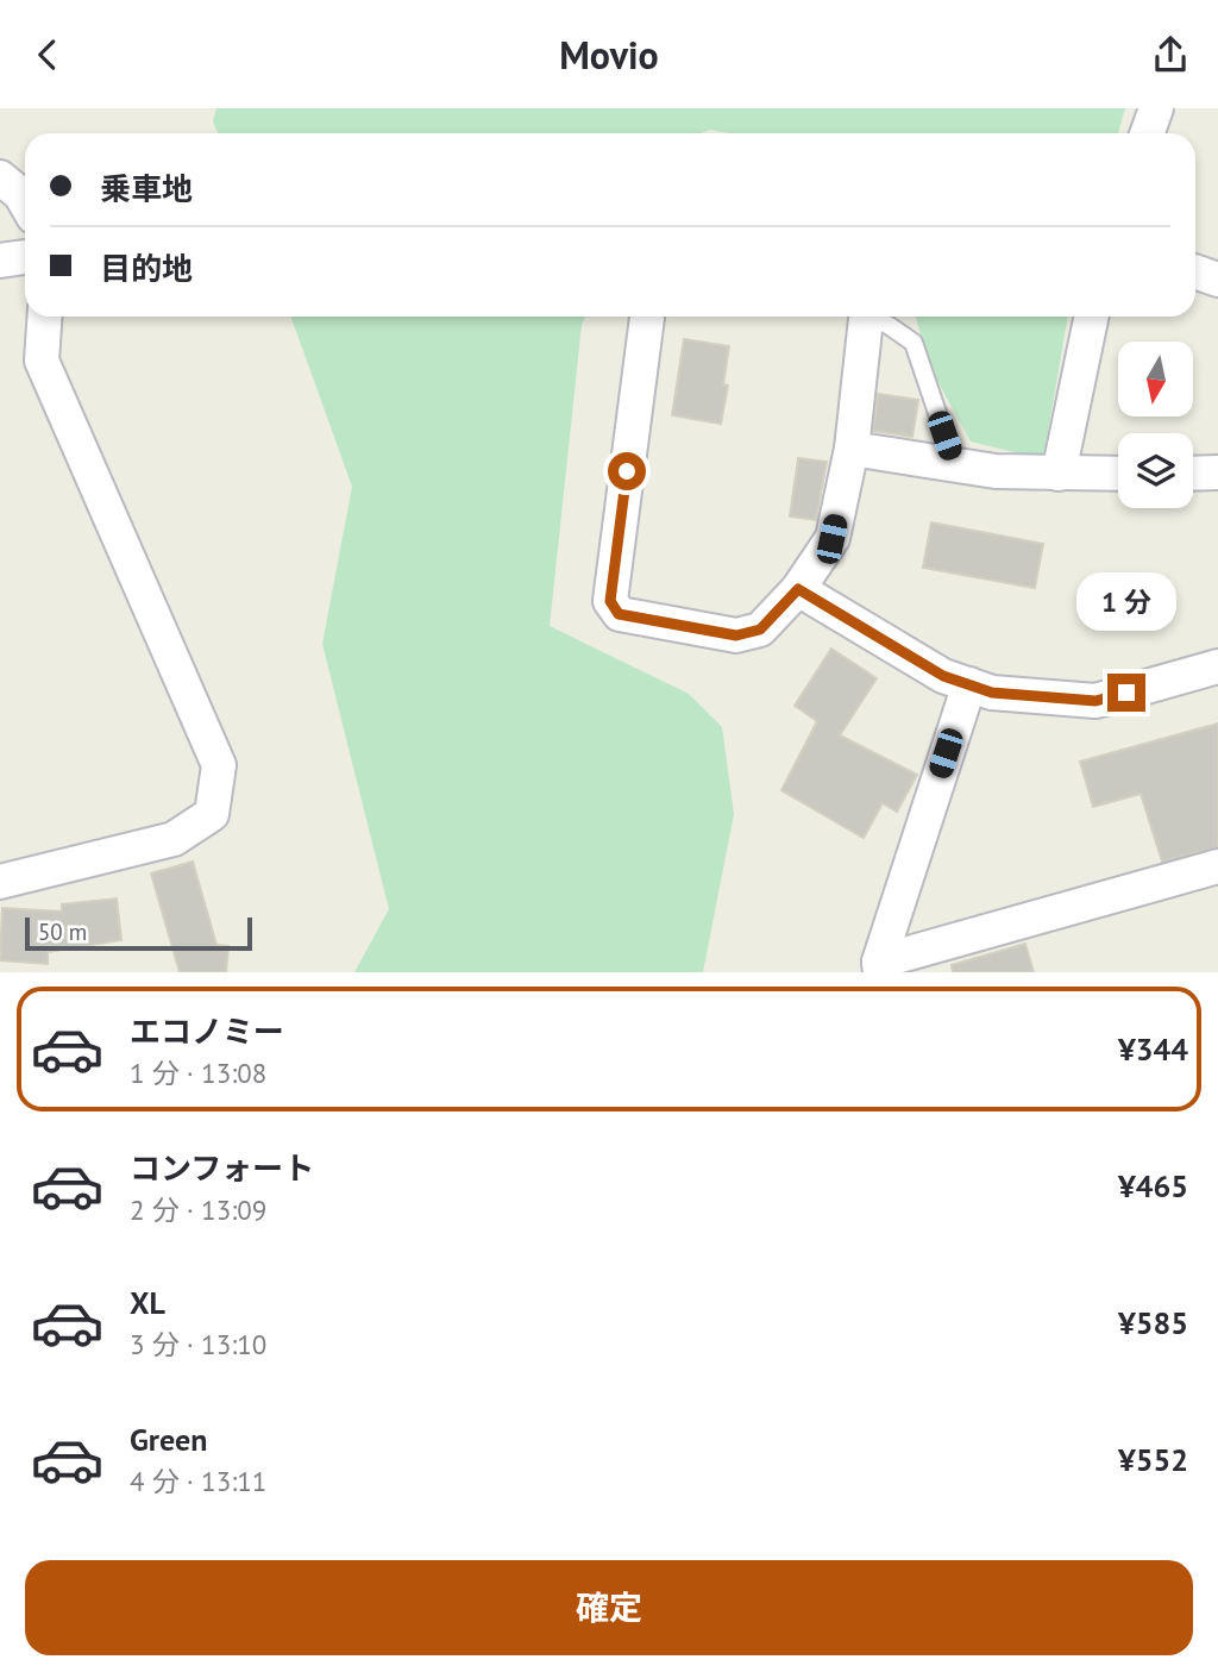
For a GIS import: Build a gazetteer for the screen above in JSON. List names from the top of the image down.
{
  "scale_bar": "50 m",
  "north": "bottom",
  "page": {
    "header": "Movio",
    "banner": ["乗車地", "目的地"],
    "bubble": "1 分",
    "scale": "50 m",
    "list": [
      {
        "name": "エコノミー",
        "note": "1 分 · 13:08",
        "value": "¥344"
      },
      {
        "name": "コンフォート",
        "note": "2 分 · 13:09",
        "value": "¥465"
      },
      {
        "name": "XL",
        "note": "3 分 · 13:10",
        "value": "¥585"
      },
      {
        "name": "Green",
        "note": "4 分 · 13:11",
        "value": "¥552"
      }
    ],
    "buttons": "確定"
  }
}
